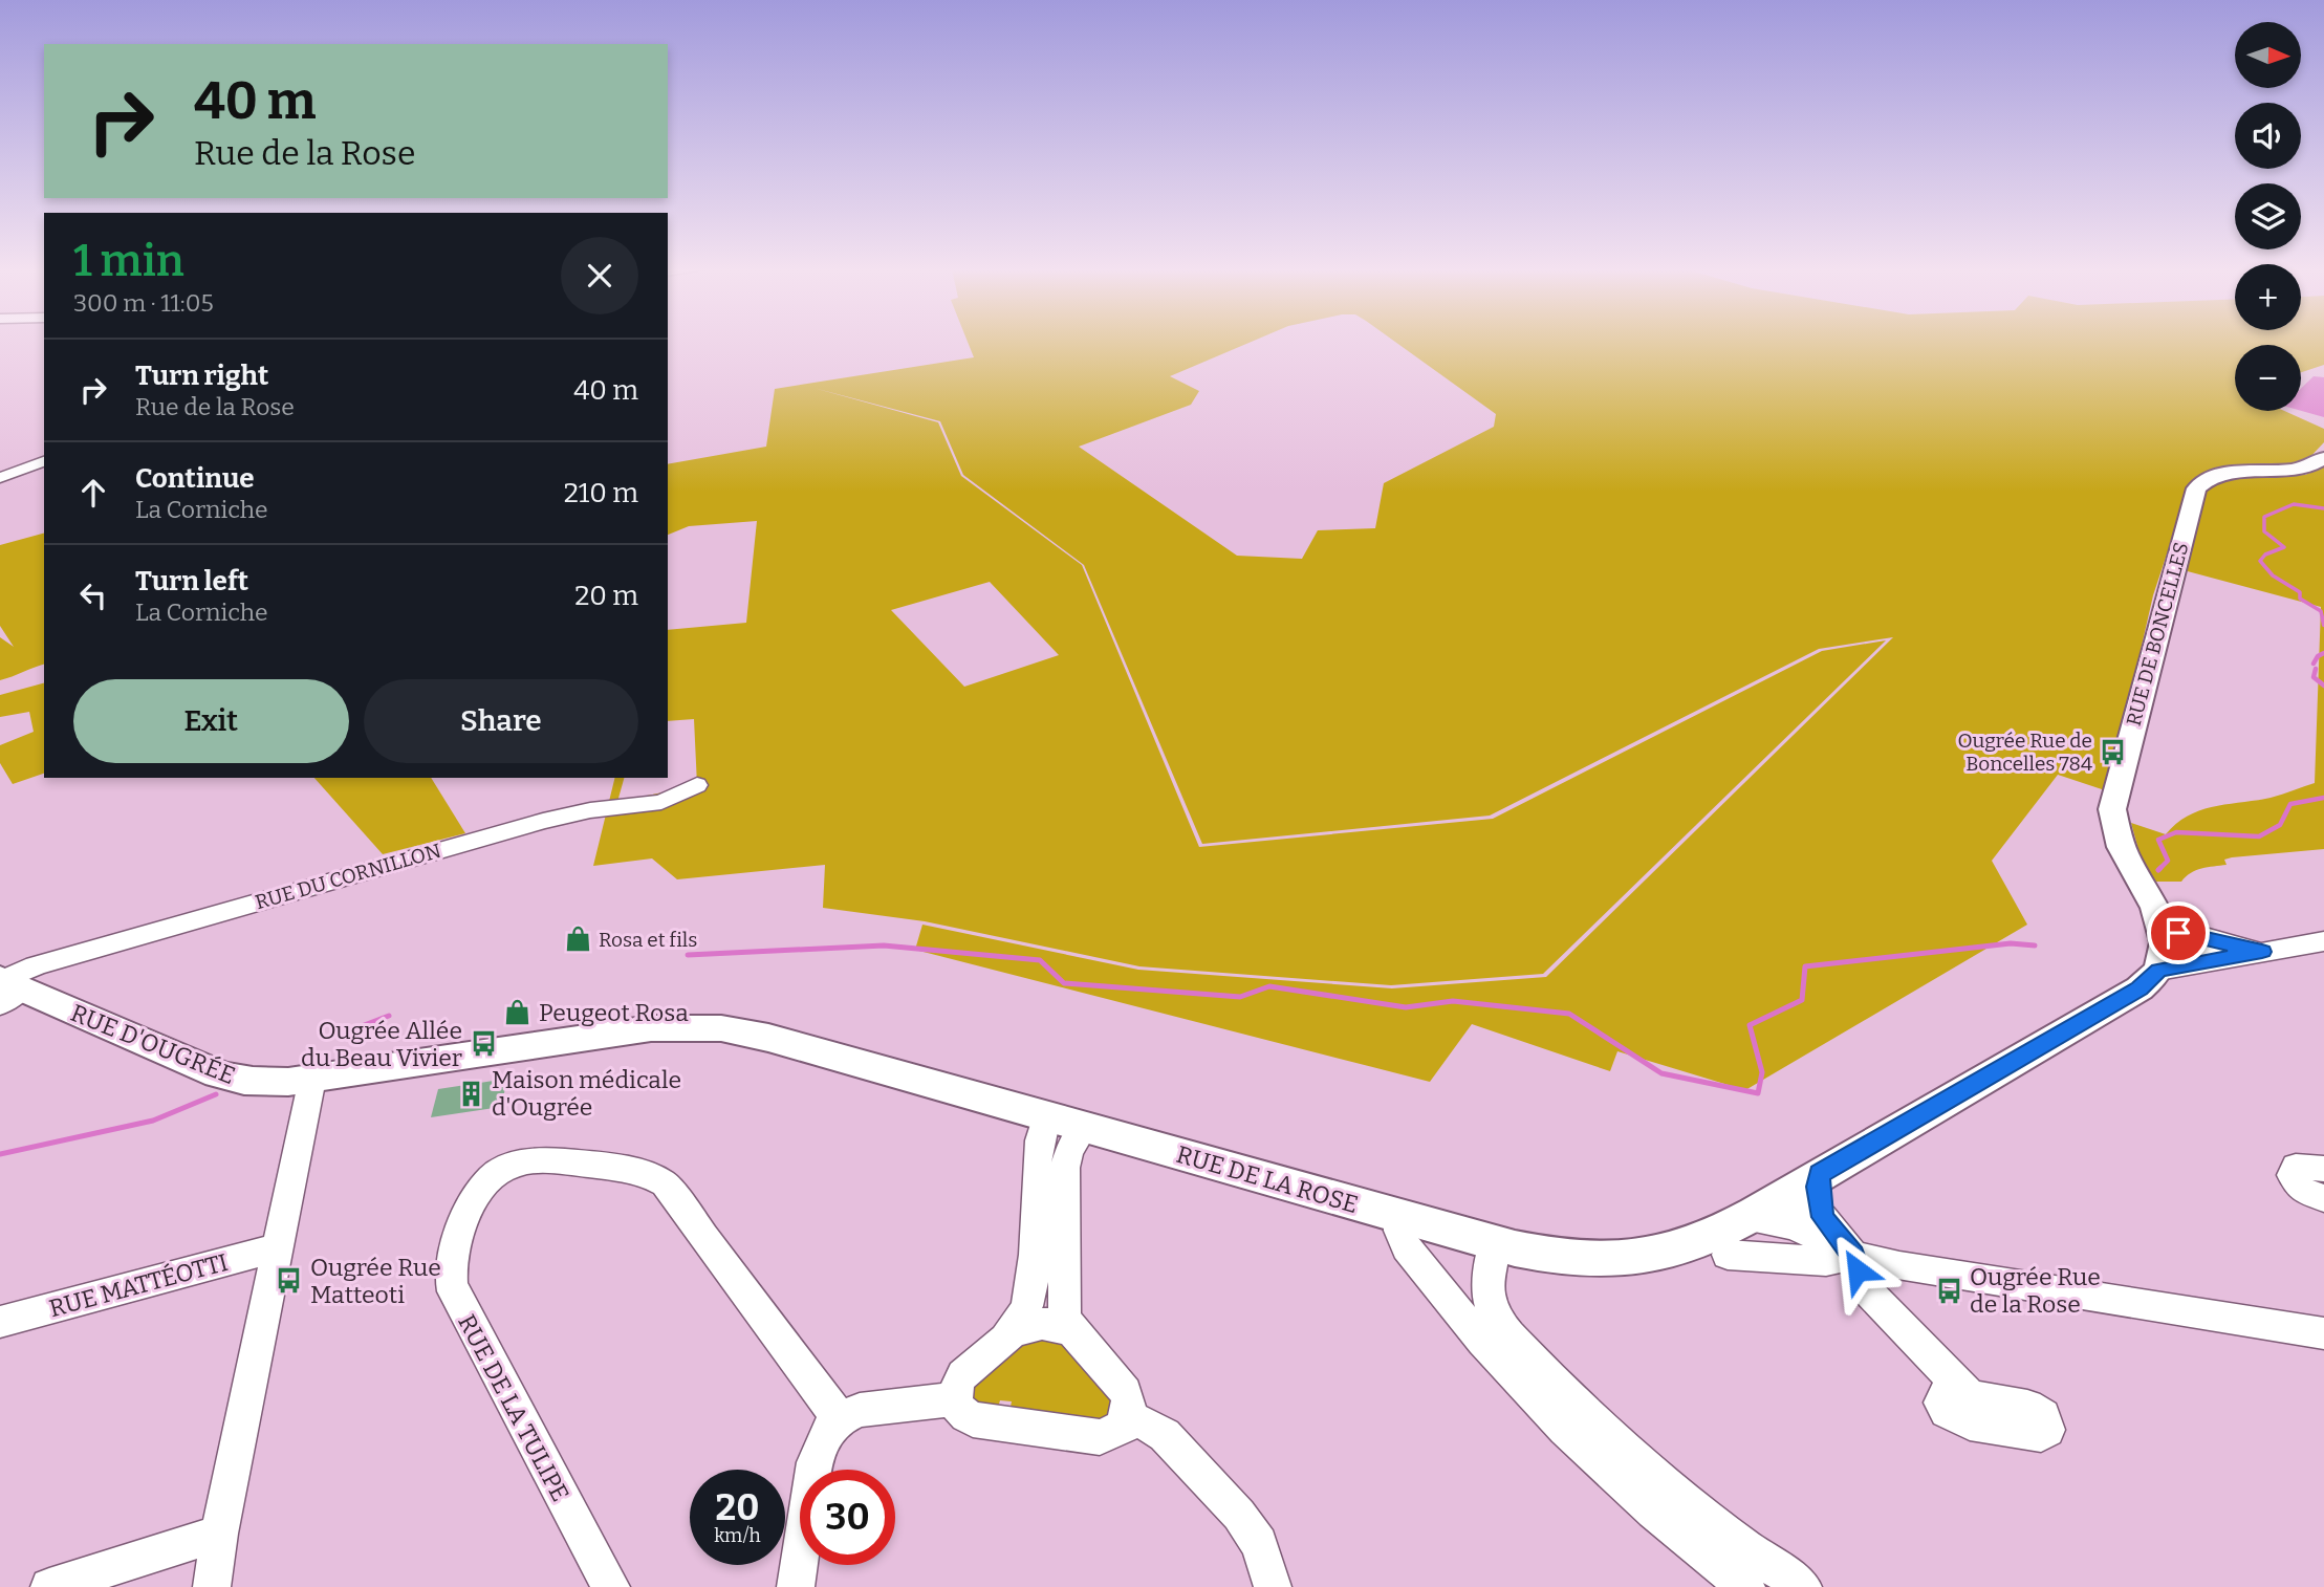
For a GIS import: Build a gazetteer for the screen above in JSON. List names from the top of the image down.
{
  "streets": {
    "main road": ["RUE DE BONCELLES", "RUE D'OUGRÉE", "RUE DE LA ROSE"],
    "street": ["RUE DU CORNILLON", "RUE MATTÉOTTI", "RUE DE LA TULIPE"]
  },
  "crossings": [
    ["RUE DU CORNILLON", "RUE D'OUGRÉE"],
    ["RUE D'OUGRÉE", "RUE DE LA ROSE"]
  ],
  "places": {
    "bus stop": [
      "Ougrée Rue de Boncelles 784",
      "Ougrée Allée du Beau Vivier",
      "Ougrée Rue Matteoti",
      "Ougrée Rue de la Rose"
    ],
    "shop": ["Rosa et fils", "Peugeot Rosa"],
    "building": ["Maison médicale d'Ougrée"]
  },
  "north": "right",
  "page": {
    "map_buttons": ["+", "−"],
    "turn": ["40 m", "Rue de la Rose"],
    "heading": ["1 min", "300 m · 11:05"],
    "list": [
      {
        "name": "Turn right",
        "note": "Rue de la Rose",
        "value": "40 m"
      },
      {
        "name": "Continue",
        "note": "La Corniche",
        "value": "210 m"
      },
      {
        "name": "Turn left",
        "note": "La Corniche",
        "value": "20 m"
      }
    ],
    "buttons": ["Exit", "Share"],
    "speed": "20 km/h",
    "limit": "30"
  }
}
